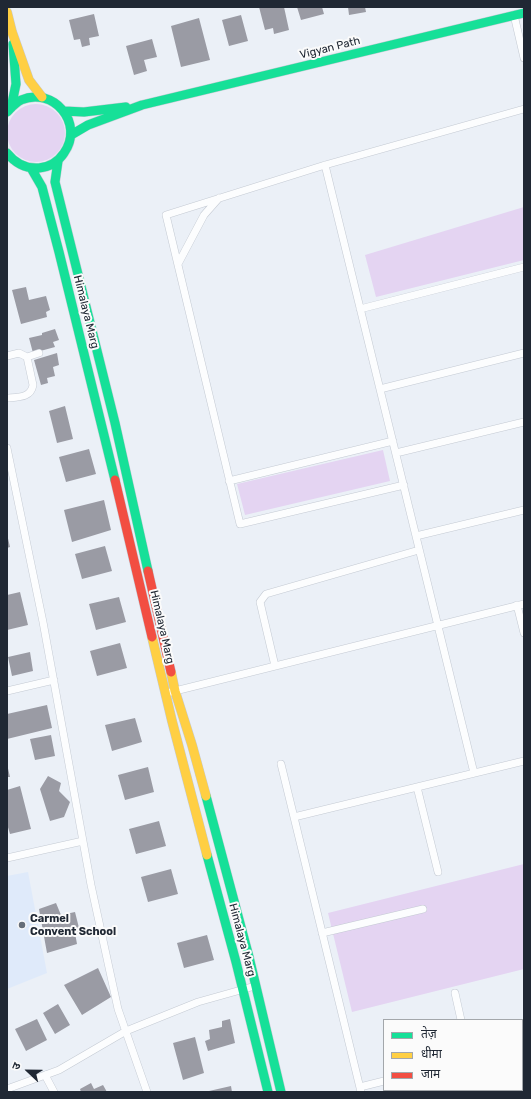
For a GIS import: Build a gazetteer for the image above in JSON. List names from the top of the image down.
{
  "streets": {
    "main road": ["Vigyan Path", "Himalaya Marg"]
  },
  "places": ["Carmel Convent School"],
  "legend": ["तेज़", "धीमा", "जाम"],
  "north": "left"
}
